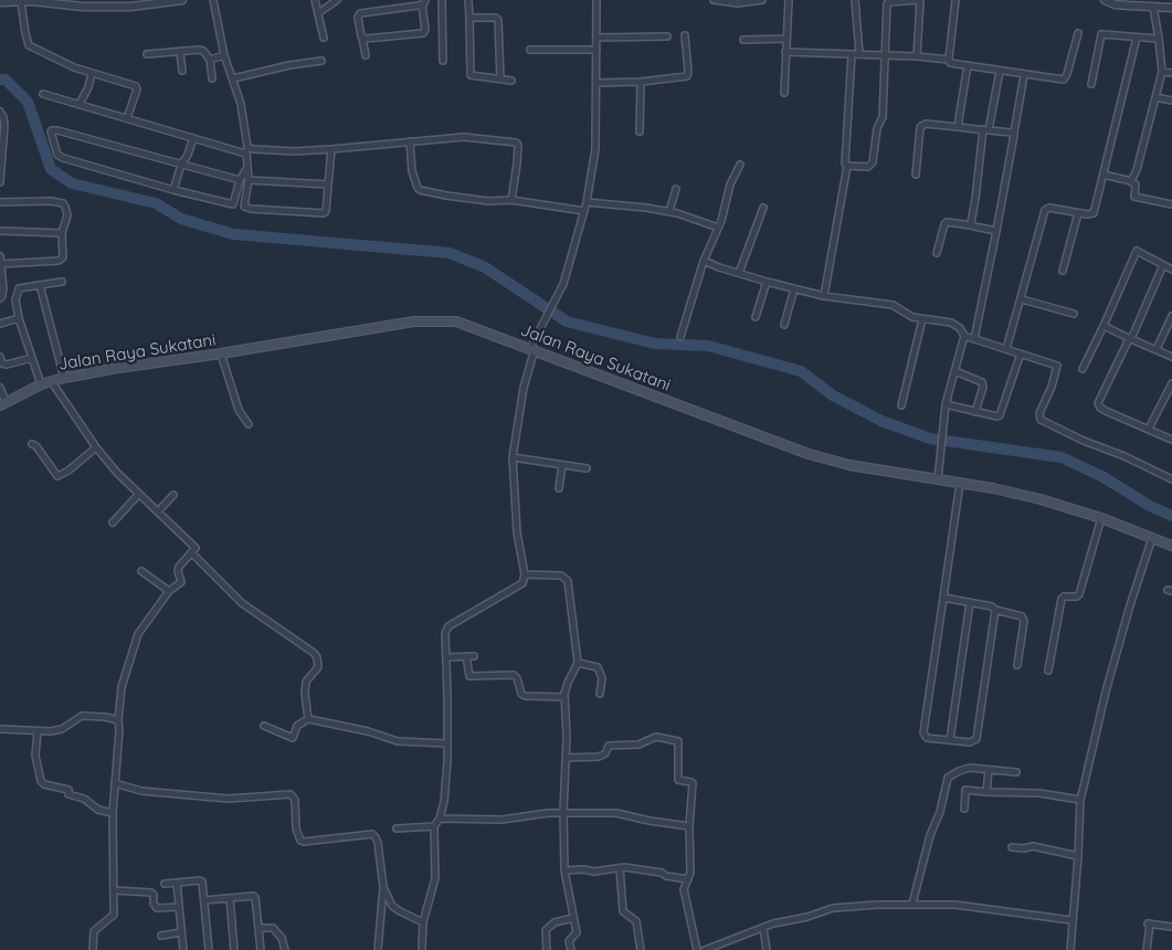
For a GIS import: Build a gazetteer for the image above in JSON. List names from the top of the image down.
{
  "streets": {
    "main road": ["Jalan Raya Sukatani"]
  }
}
